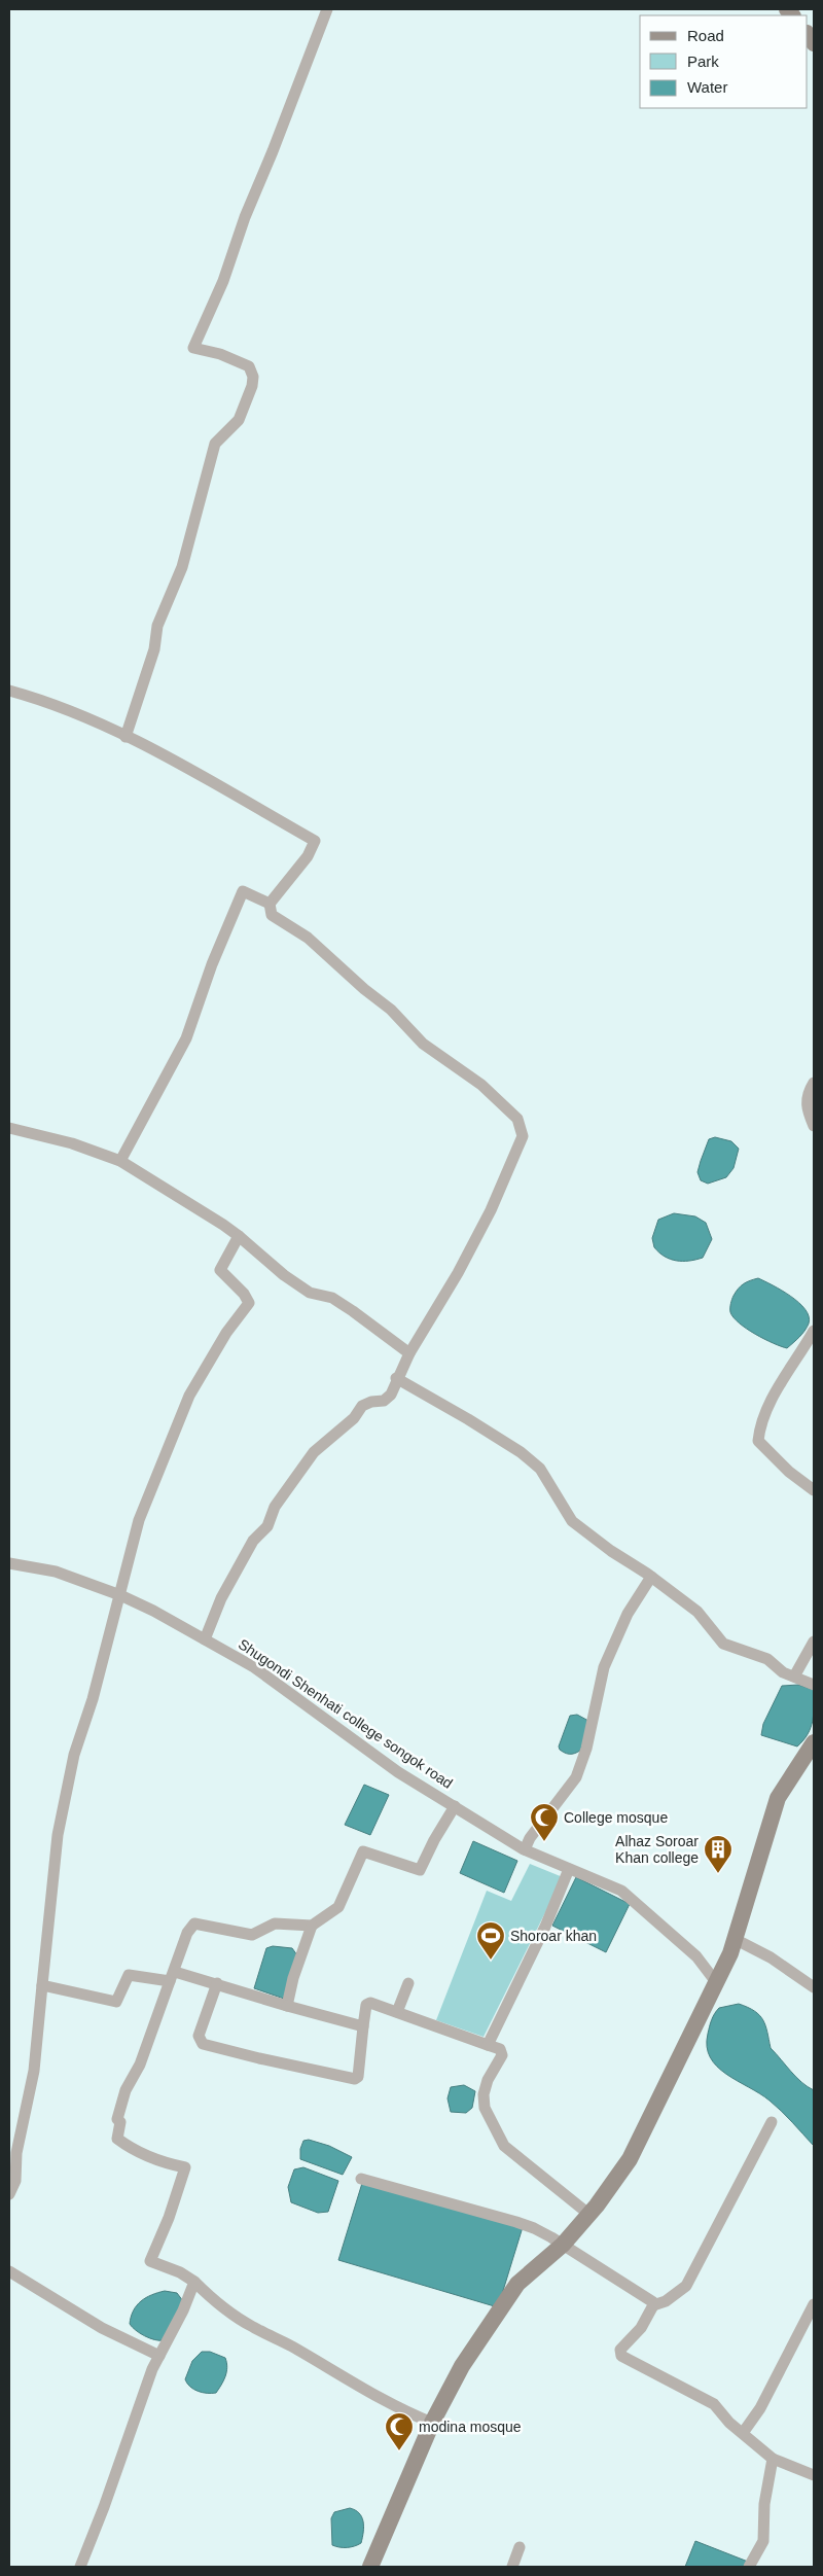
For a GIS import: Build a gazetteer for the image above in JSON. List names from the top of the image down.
{
  "streets": {
    "street": ["Shugondi Shenhati college songok road"]
  },
  "places": {
    "mosque": ["College mosque", "modina mosque"],
    "building": ["Alhaz Soroar Khan college"],
    "sports": ["Shoroar khan"]
  },
  "legend": ["Road", "Park", "Water"]
}
